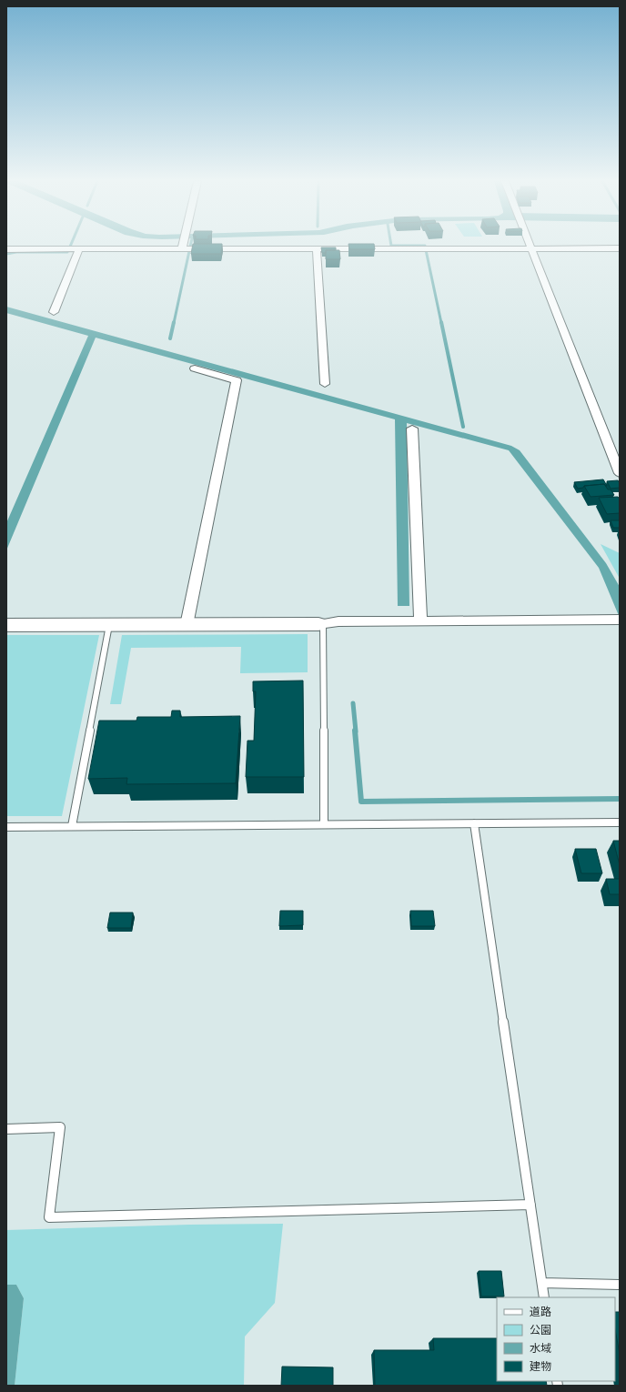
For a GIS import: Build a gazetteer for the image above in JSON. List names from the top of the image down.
{
  "legend": [
    "道路",
    "公園",
    "水域",
    "建物"
  ]
}
